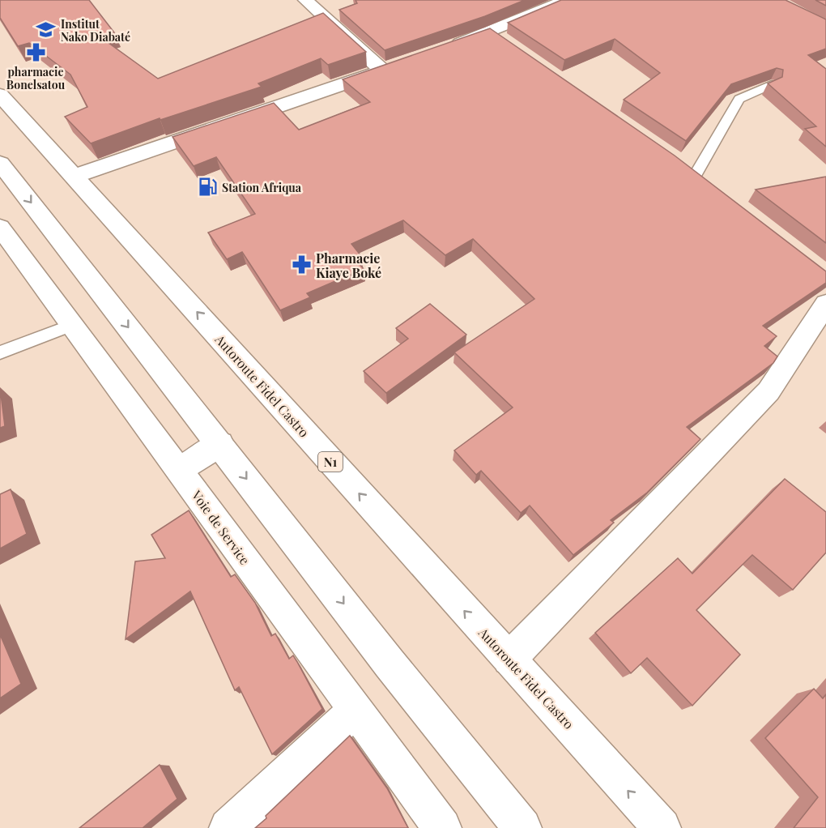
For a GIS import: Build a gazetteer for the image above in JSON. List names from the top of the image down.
{
  "streets": {
    "main road": ["Autoroute Fidel Castro", "N1", "Voie de Service"]
  },
  "places": {
    "school or university": ["Institut Nako Diabaté"],
    "pharmacy": ["pharmacie Bonelsatou", "Pharmacie Kiaye Boké"],
    "fuel station": ["Station Afriqua"]
  }
}
